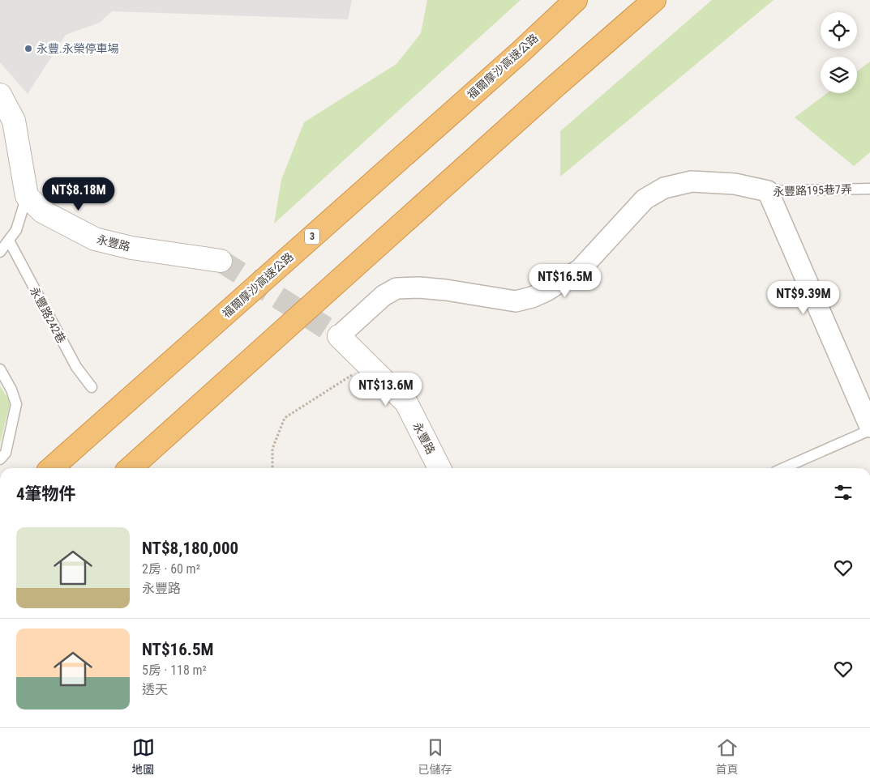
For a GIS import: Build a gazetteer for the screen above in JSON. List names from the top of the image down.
{
  "streets": {
    "highway": ["福爾摩沙高速公路", "3"],
    "street": ["永豐路195巷7弄", "永豐路"],
    "lane": ["永豐路242巷"]
  },
  "places": ["永豐.永榮停車場"],
  "page": {
    "price": [
      "NT$8.18M",
      "NT$16.5M",
      "NT$9.39M",
      "NT$13.6M"
    ],
    "heading": "4筆物件",
    "list": [
      {
        "name": "NT$8,180,000",
        "note": "2房 · 60 m² · 永豐路"
      },
      {
        "name": "NT$16.5M",
        "note": "5房 · 118 m² · 透天"
      }
    ],
    "tabs": ["地圖", "已儲存", "首頁"]
  }
}
